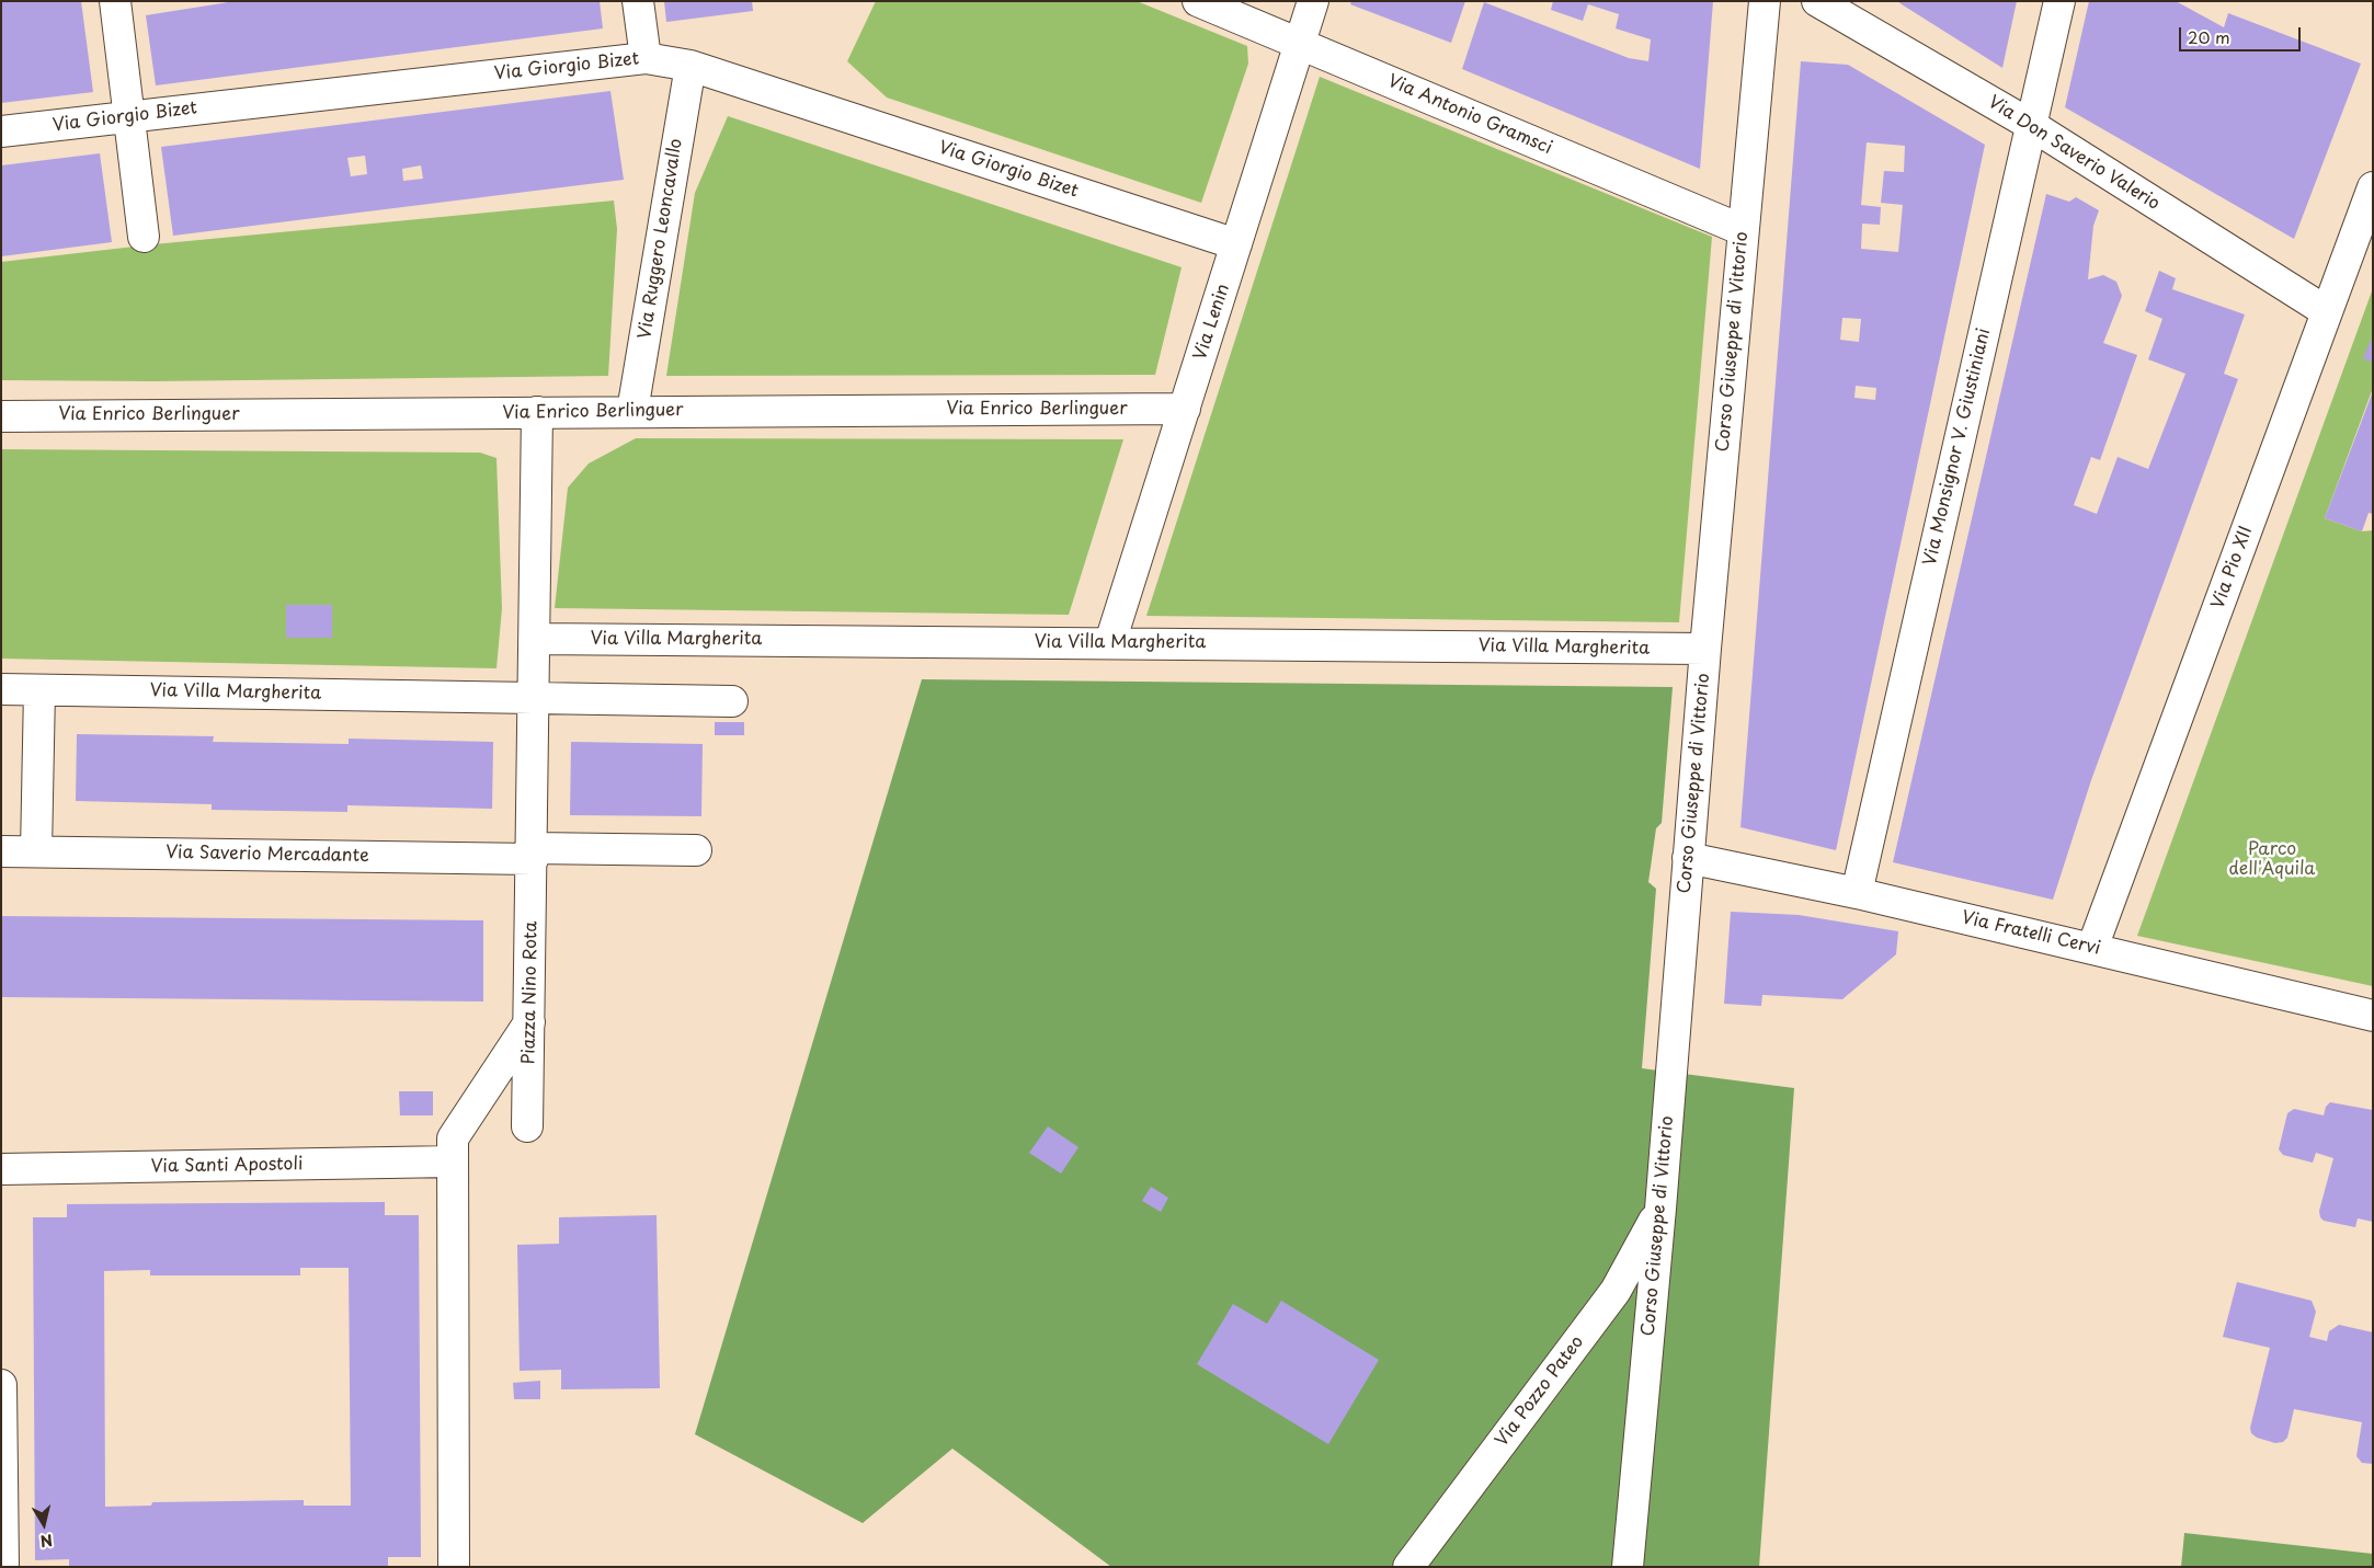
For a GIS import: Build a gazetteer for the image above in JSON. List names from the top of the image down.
{
  "streets": {
    "street": [
      "Via Giorgio Bizet",
      "Via Antonio Gramsci",
      "Via Don Saverio Valerio",
      "Via Ruggero Leoncavallo",
      "Via Lenin",
      "Corso Giuseppe di Vittorio",
      "Via Enrico Berlinguer",
      "Via Monsignor V. Giustiniani",
      "Via Pio XII",
      "Via Villa Margherita",
      "Via Saverio Mercadante",
      "Via Fratelli Cervi",
      "Piazza Nino Rota",
      "Via Santi Apostoli",
      "Via Pozzo Pateo"
    ]
  },
  "crossings": [
    ["Via Giorgio Bizet", "Via Ruggero Leoncavallo"],
    ["Via Giorgio Bizet", "Via Lenin"],
    ["Via Antonio Gramsci", "Via Lenin"],
    ["Via Antonio Gramsci", "Corso Giuseppe di Vittorio"],
    ["Via Don Saverio Valerio", "Via Monsignor V. Giustiniani"],
    ["Via Don Saverio Valerio", "Via Pio XII"],
    ["Via Ruggero Leoncavallo", "Via Enrico Berlinguer"],
    ["Via Lenin", "Via Enrico Berlinguer"],
    ["Via Lenin", "Via Villa Margherita"],
    ["Corso Giuseppe di Vittorio", "Via Villa Margherita"],
    ["Corso Giuseppe di Vittorio", "Via Fratelli Cervi"],
    ["Corso Giuseppe di Vittorio", "Via Pozzo Pateo"],
    ["Via Enrico Berlinguer", "Piazza Nino Rota"],
    ["Via Monsignor V. Giustiniani", "Via Fratelli Cervi"],
    ["Via Pio XII", "Via Fratelli Cervi"],
    ["Via Villa Margherita", "Piazza Nino Rota"],
    ["Via Saverio Mercadante", "Piazza Nino Rota"]
  ],
  "parks": ["Parco dell'Aquila"],
  "scale_bar": "20 m",
  "north": "bottom"
}
